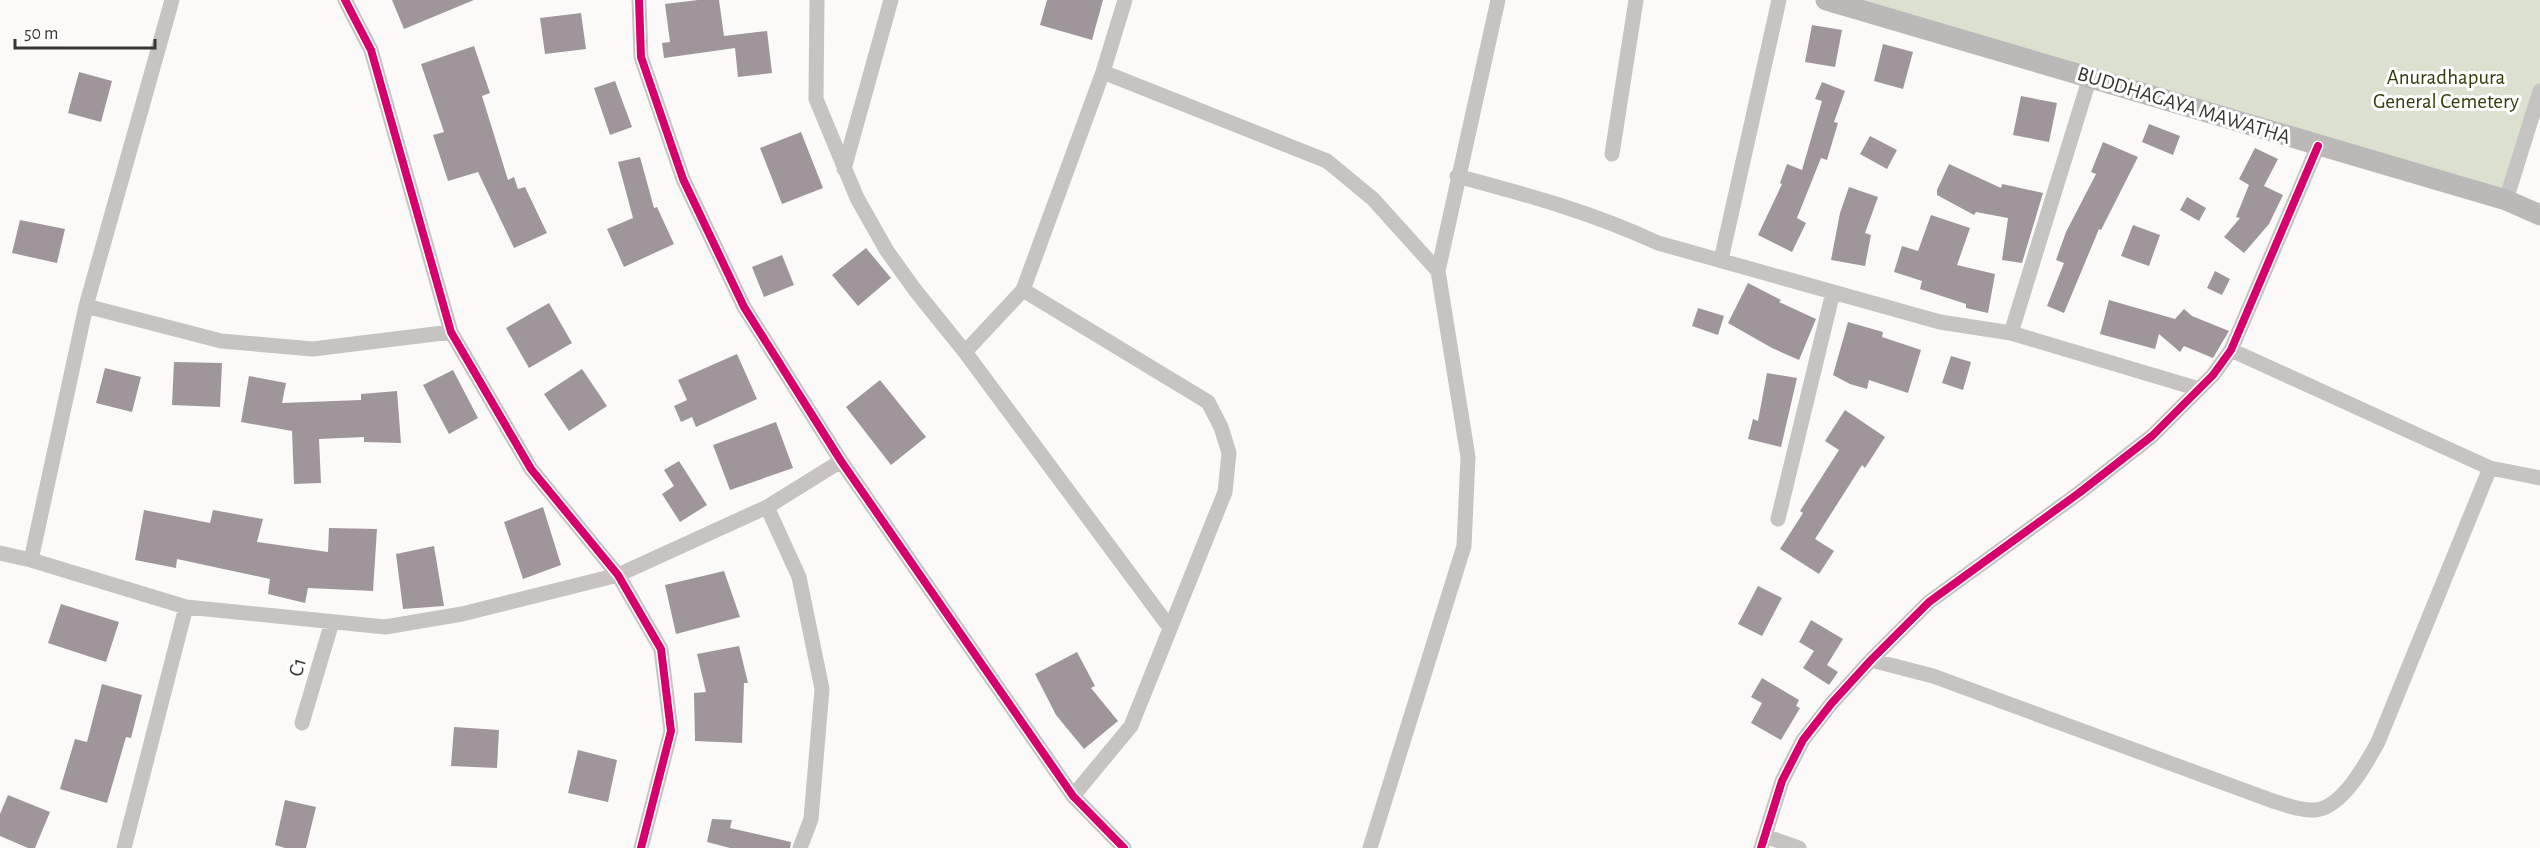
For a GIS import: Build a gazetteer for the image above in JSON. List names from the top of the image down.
{
  "streets": {
    "main road": ["BUDDHAGAYA MAWATHA"],
    "street": ["C1"]
  },
  "parks": ["Anuradhapura General Cemetery"],
  "scale_bar": "50 m"
}
